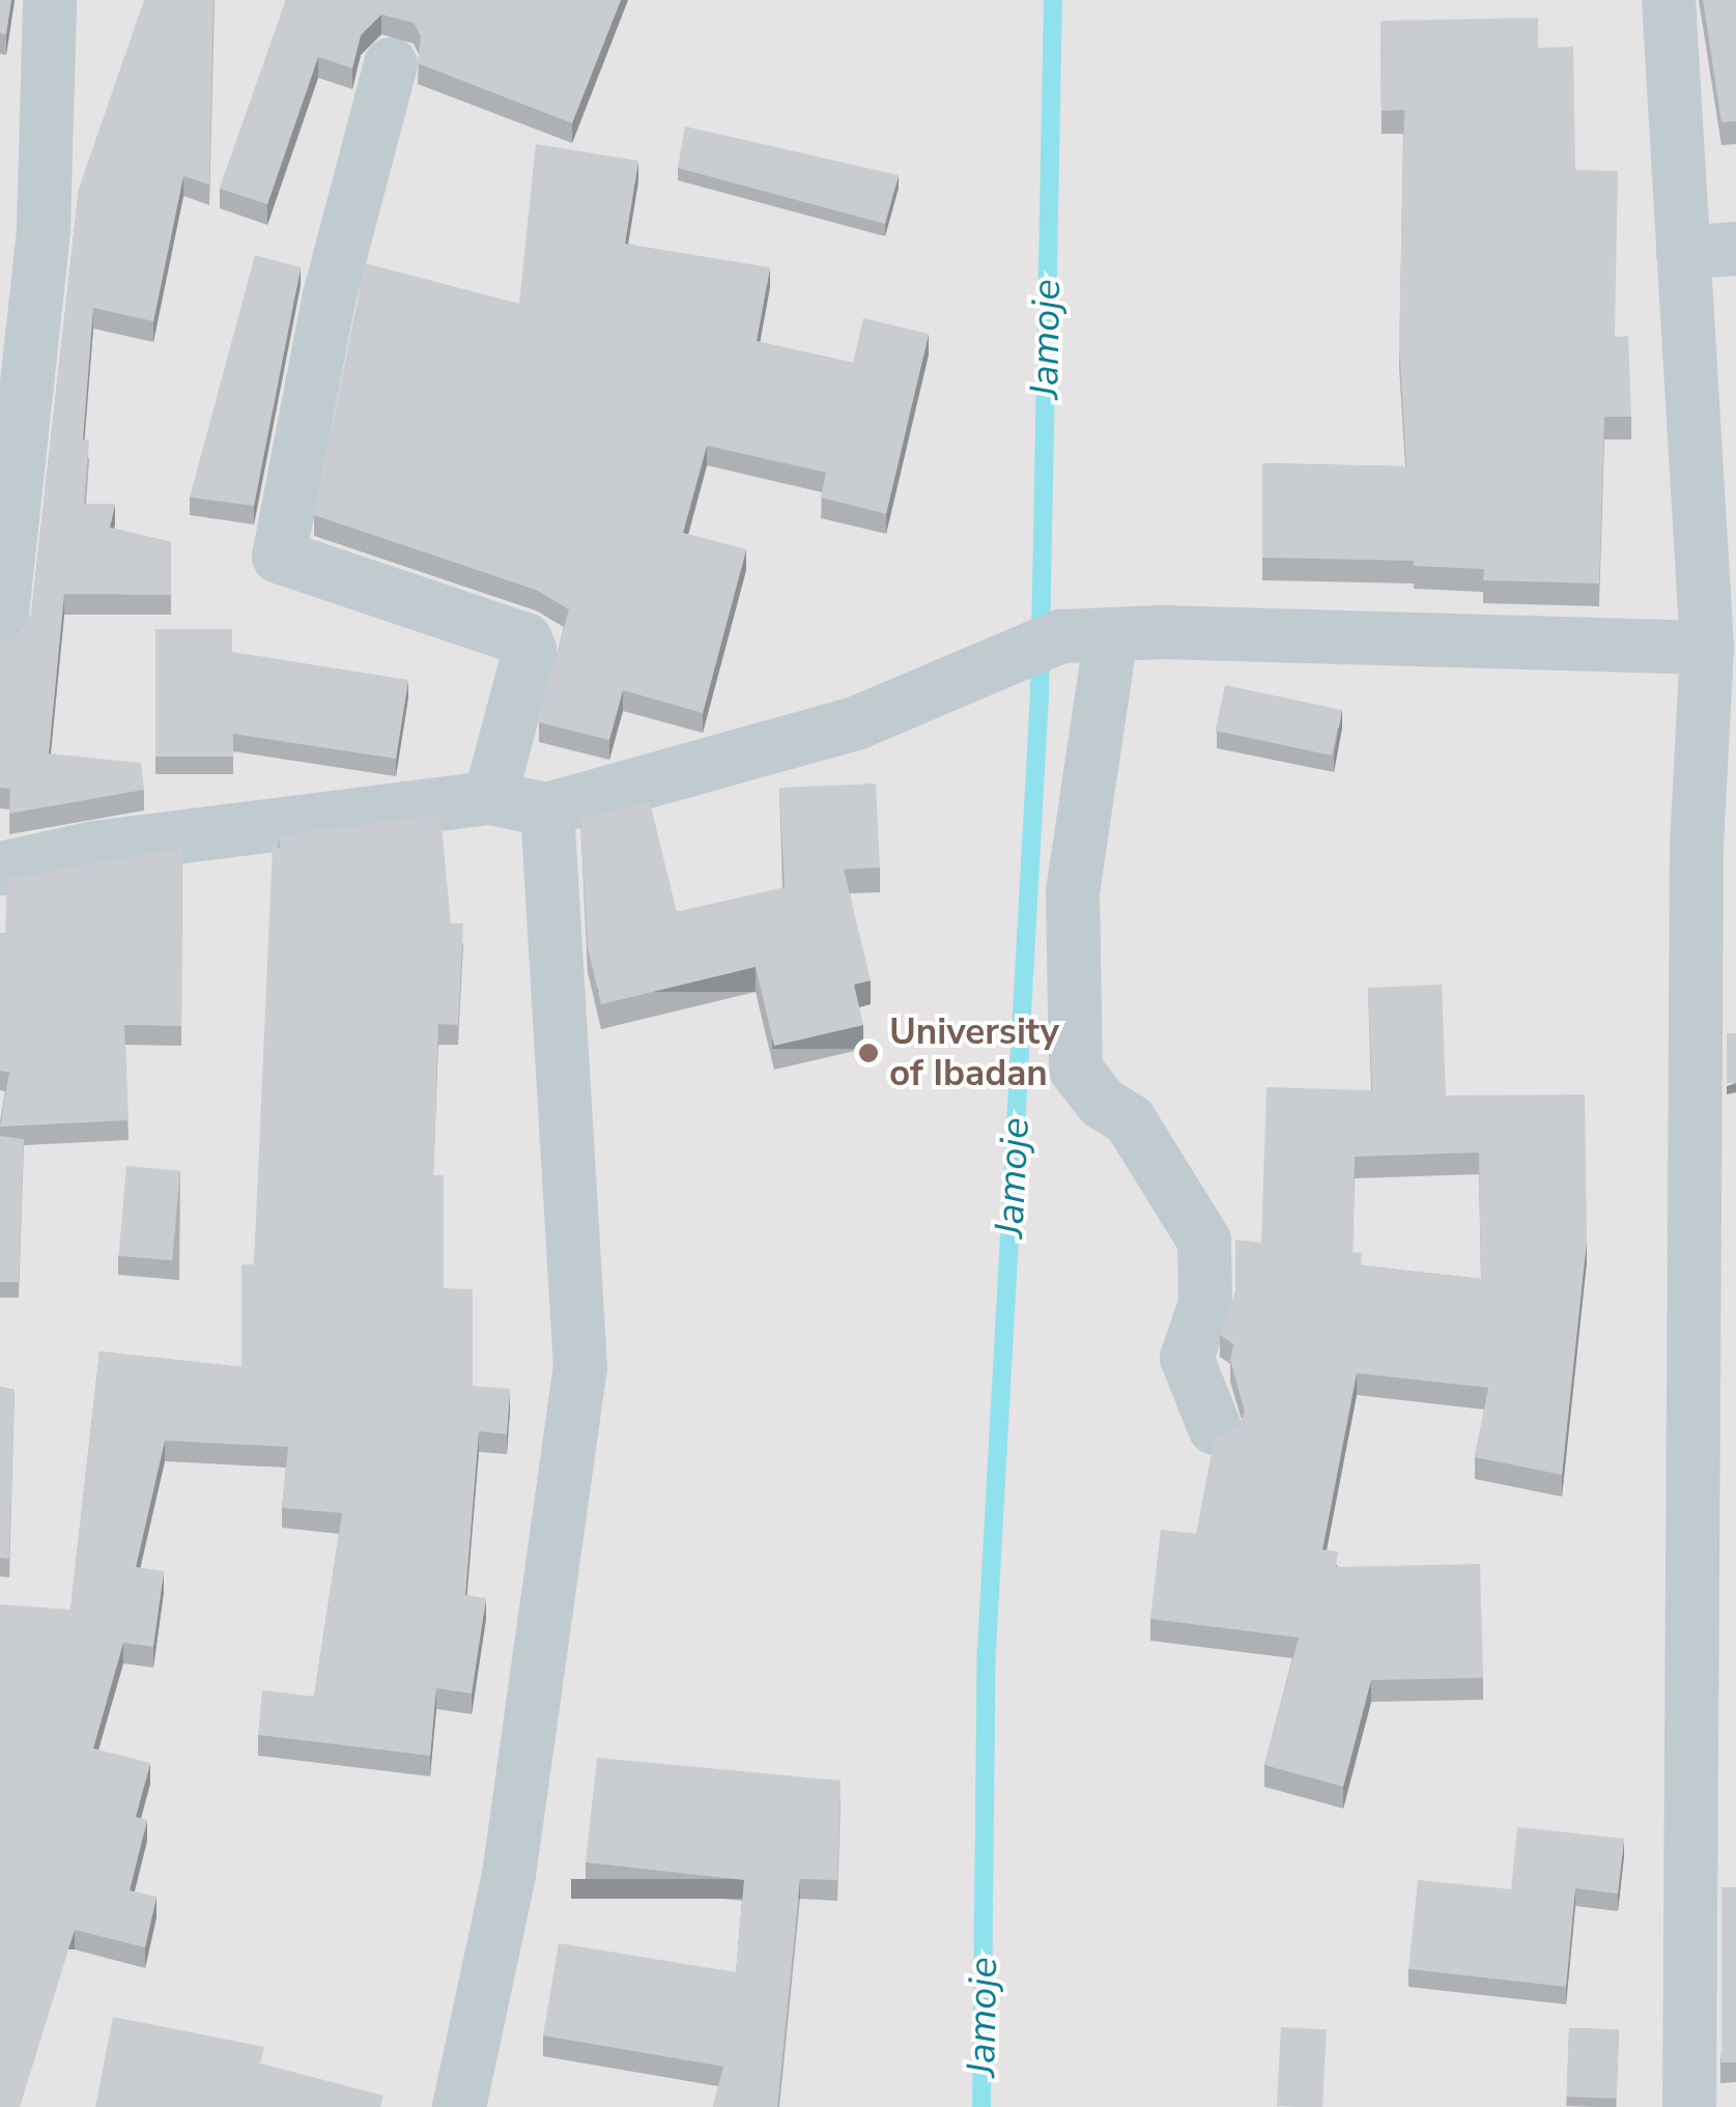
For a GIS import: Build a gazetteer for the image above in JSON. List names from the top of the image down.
{
  "water": ["Jamoje"],
  "places": ["University of Ibadan"]
}
